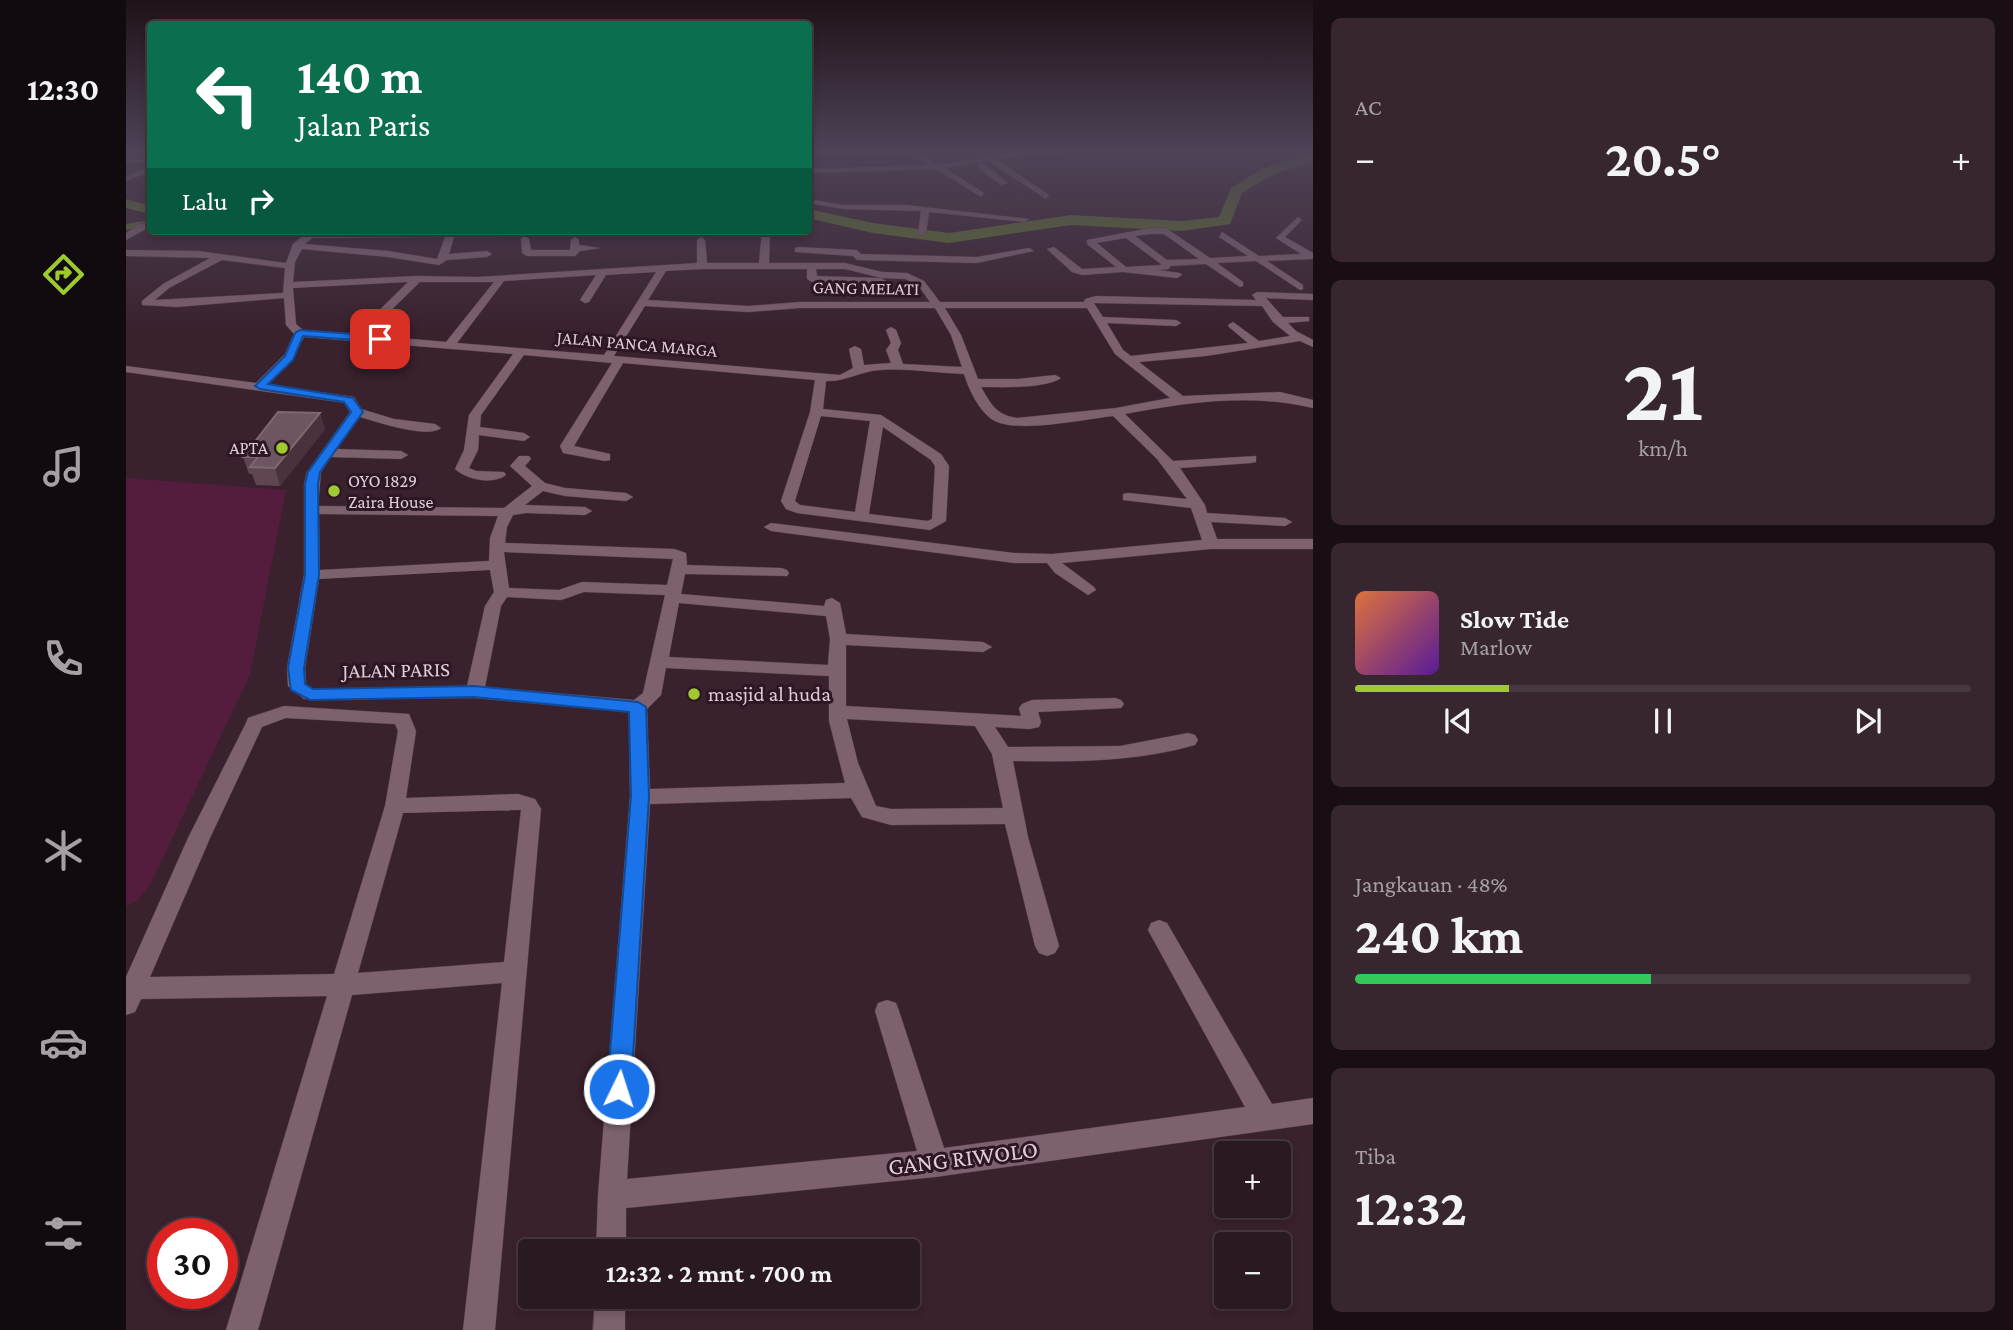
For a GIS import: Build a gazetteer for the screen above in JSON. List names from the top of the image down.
{
  "streets": {
    "street": [
      "GANG MELATI",
      "JALAN PANCA MARGA",
      "JALAN PARIS",
      "GANG RIWOLO"
    ]
  },
  "places": ["APTA", "OYO 1829 Zaira House", "masjid al huda"],
  "page": {
    "tabs": "12:30",
    "tile": [
      "AC",
      ["21", "km/h"],
      ["Jangkauan · 48%", "240 km"],
      ["Tiba", "12:32"]
    ],
    "turn": ["140 m", "Jalan Paris"],
    "heat": ["−", "20.5°", "+"],
    "then": "Lalu",
    "song": ["Slow Tide", "Marlow"],
    "map_buttons": ["+", "−"],
    "limit": "30",
    "trip": "12:32 · 2 mnt · 700 m"
  }
}
